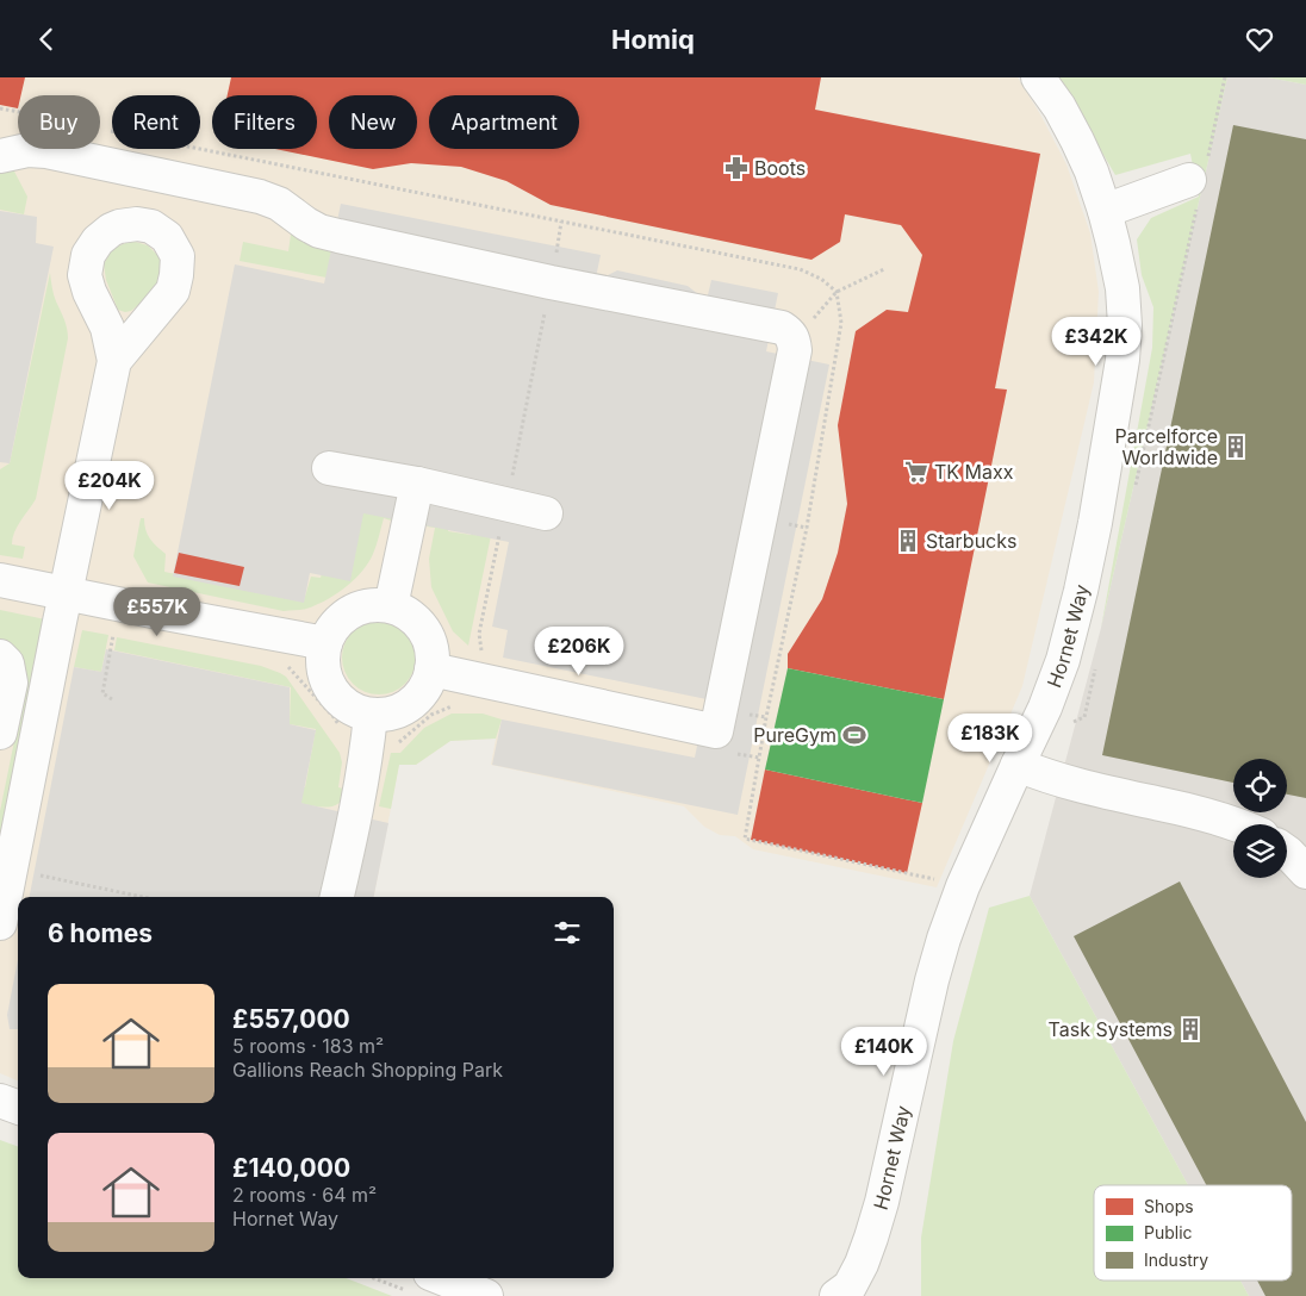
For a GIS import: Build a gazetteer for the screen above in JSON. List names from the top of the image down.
{
  "streets": {
    "street": ["Hornet Way"]
  },
  "places": {
    "pharmacy": ["Boots"],
    "building": ["Parcelforce Worldwide", "Starbucks", "Task Systems"],
    "supermarket": ["TK Maxx"],
    "sports": ["PureGym"]
  },
  "legend": ["Shops", "Public", "Industry"],
  "page": {
    "header": "Homiq",
    "chip": [
      "Buy",
      "Rent",
      "Filters",
      "New",
      "Apartment"
    ],
    "price": [
      "£342K",
      "£204K",
      "£557K",
      "£206K",
      "£183K",
      "£140K"
    ],
    "heading": "6 homes",
    "list": [
      {
        "name": "£557,000",
        "note": "5 rooms · 183 m² · Gallions Reach Shopping Park"
      },
      {
        "name": "£140,000",
        "note": "2 rooms · 64 m² · Hornet Way"
      }
    ]
  }
}
